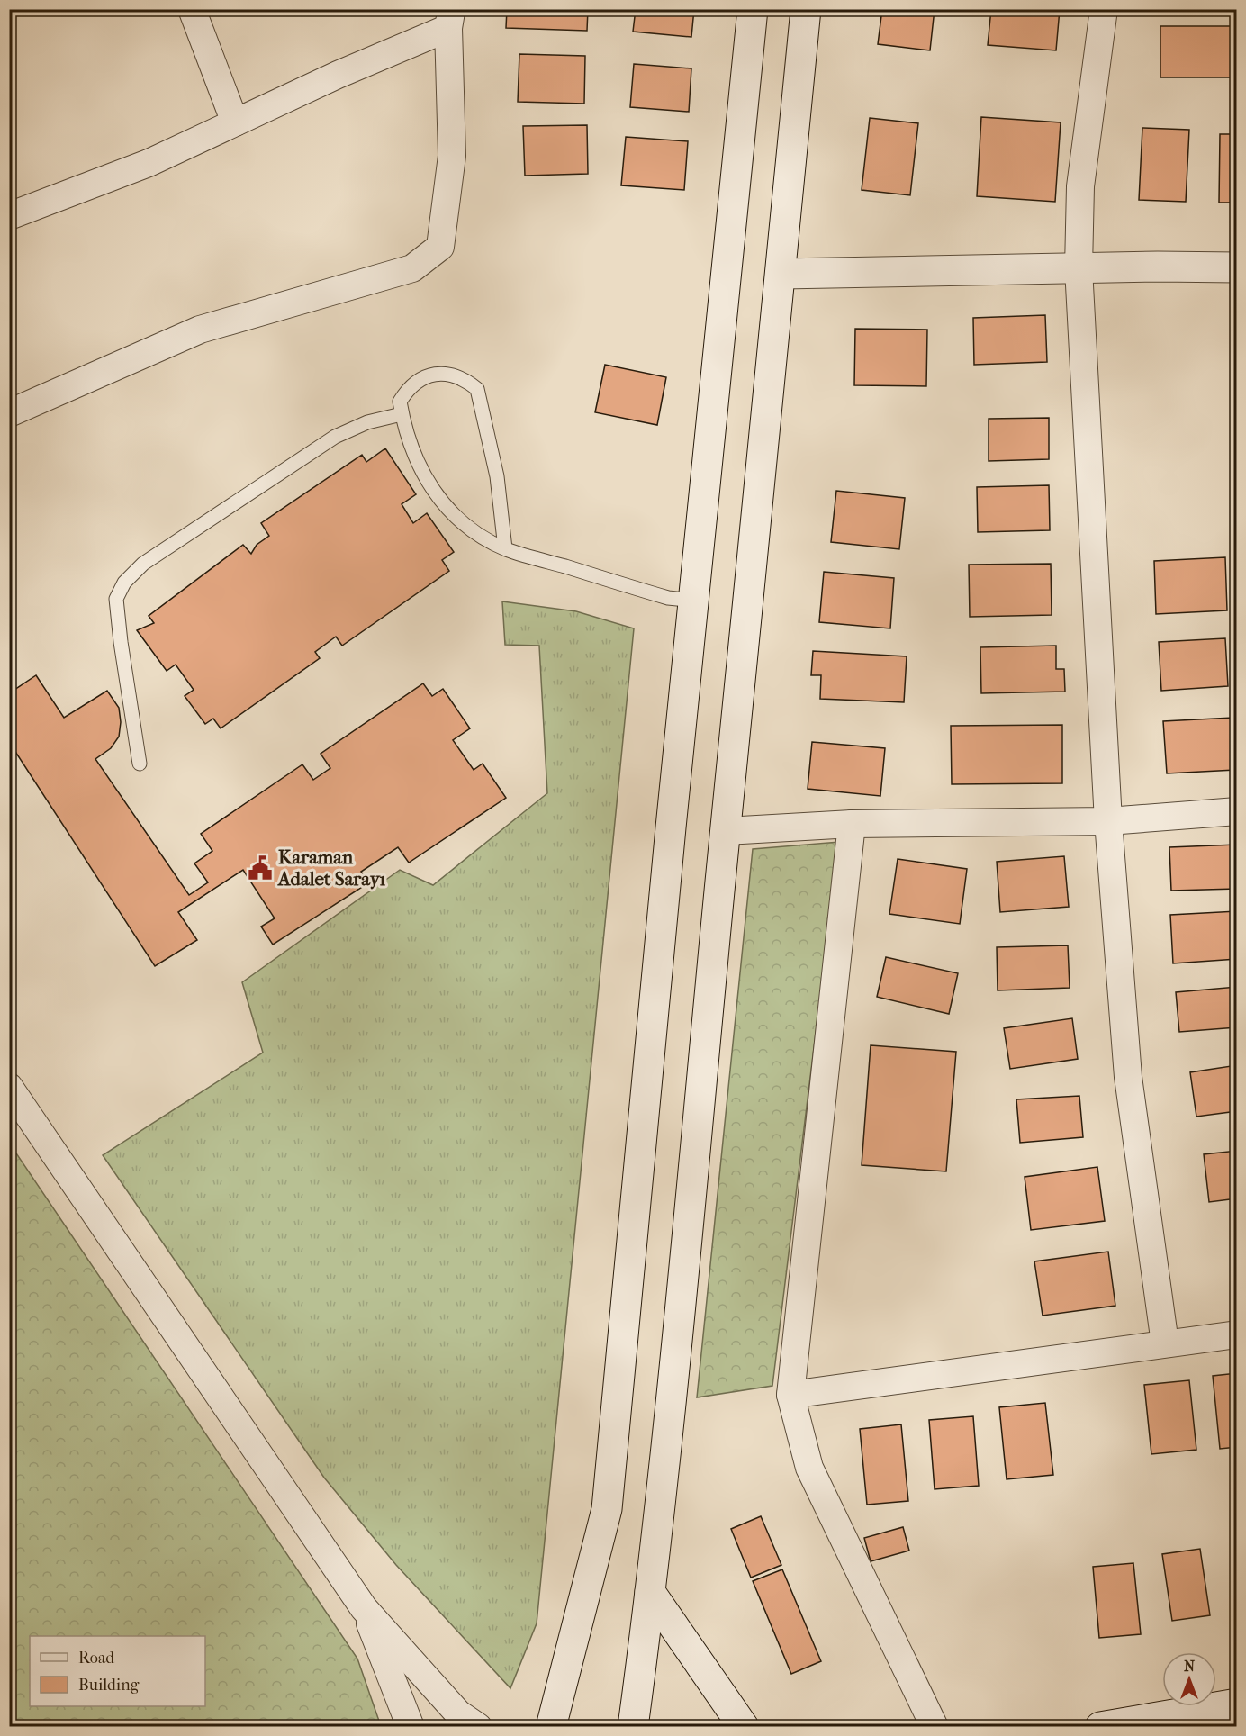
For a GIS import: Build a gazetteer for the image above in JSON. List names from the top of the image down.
{
  "places": {
    "public building": ["Karaman Adalet Sarayı"]
  },
  "legend": ["Road", "Building"],
  "north": "top"
}
